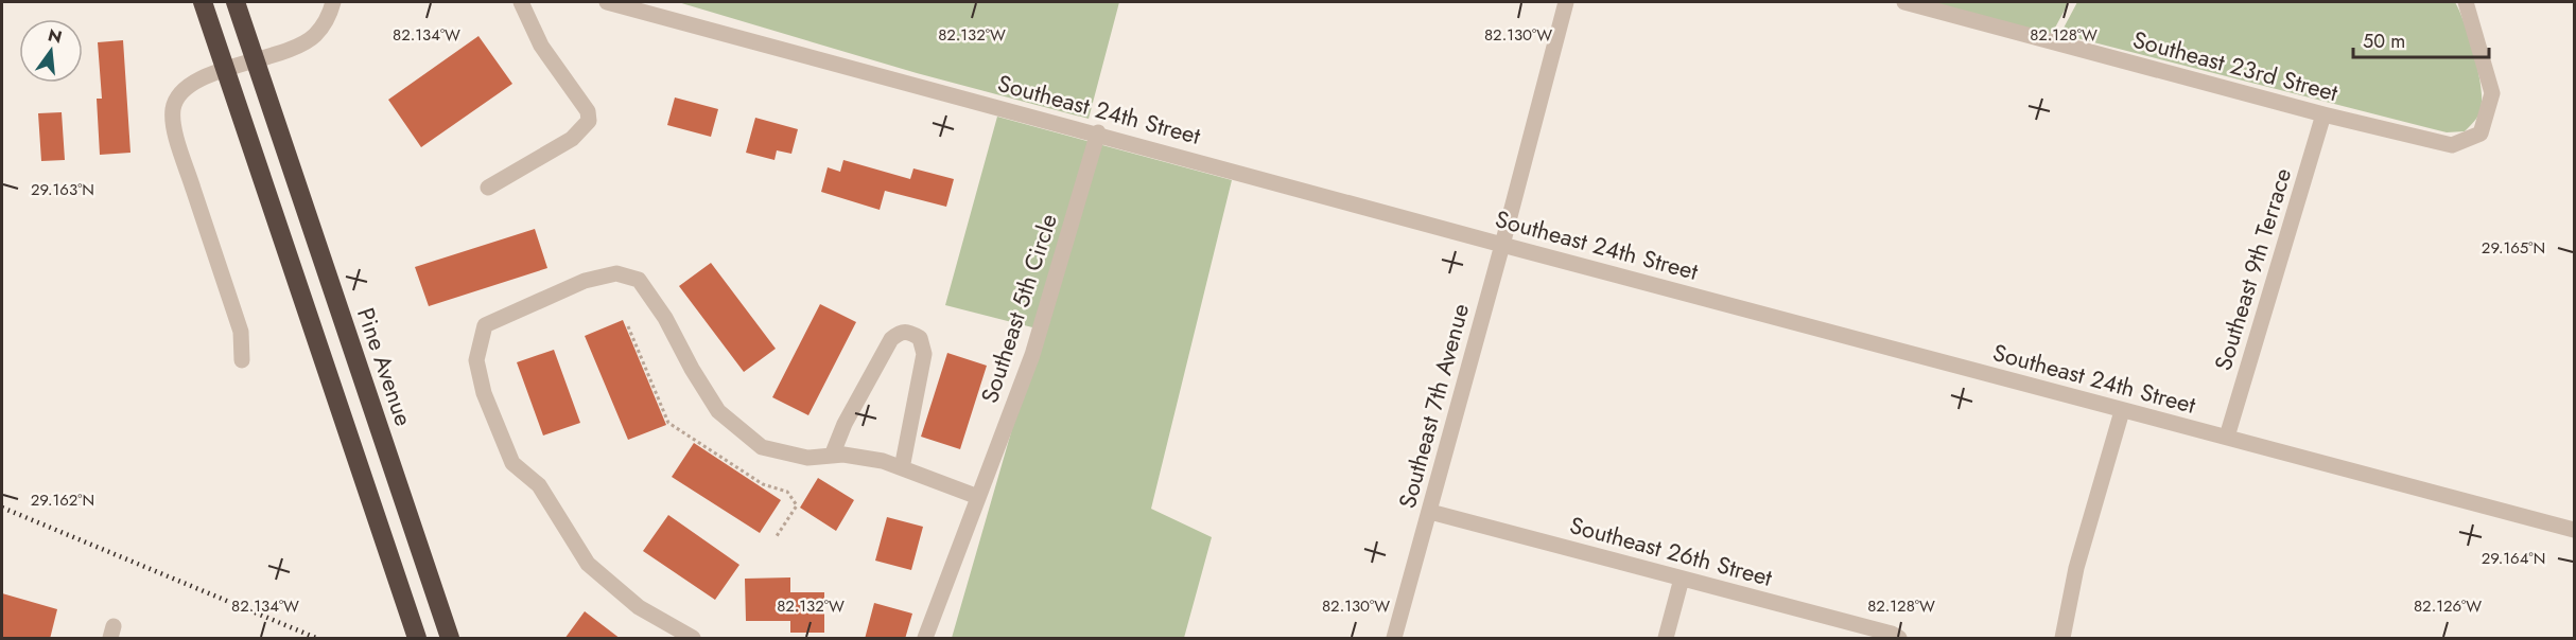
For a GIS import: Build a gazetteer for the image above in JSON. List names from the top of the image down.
{
  "streets": {
    "highway": ["Pine Avenue"],
    "street": [
      "Southeast 23rd Street",
      "Southeast 24th Street",
      "Southeast 9th Terrace",
      "Southeast 5th Circle",
      "Southeast 7th Avenue",
      "Southeast 26th Street"
    ]
  },
  "crossings": [
    ["Southeast 23rd Street", "Southeast 9th Terrace"],
    ["Southeast 24th Street", "Southeast 9th Terrace"],
    ["Southeast 24th Street", "Southeast 5th Circle"],
    ["Southeast 24th Street", "Southeast 7th Avenue"],
    ["Southeast 7th Avenue", "Southeast 26th Street"]
  ],
  "scale_bar": "50 m",
  "north": "top",
  "coordinates": [
    "82.134°W",
    "82.132°W",
    "82.130°W",
    "82.128°W",
    "29.163°N",
    "29.165°N",
    "29.162°N",
    "29.164°N",
    "82.126°W"
  ]
}
